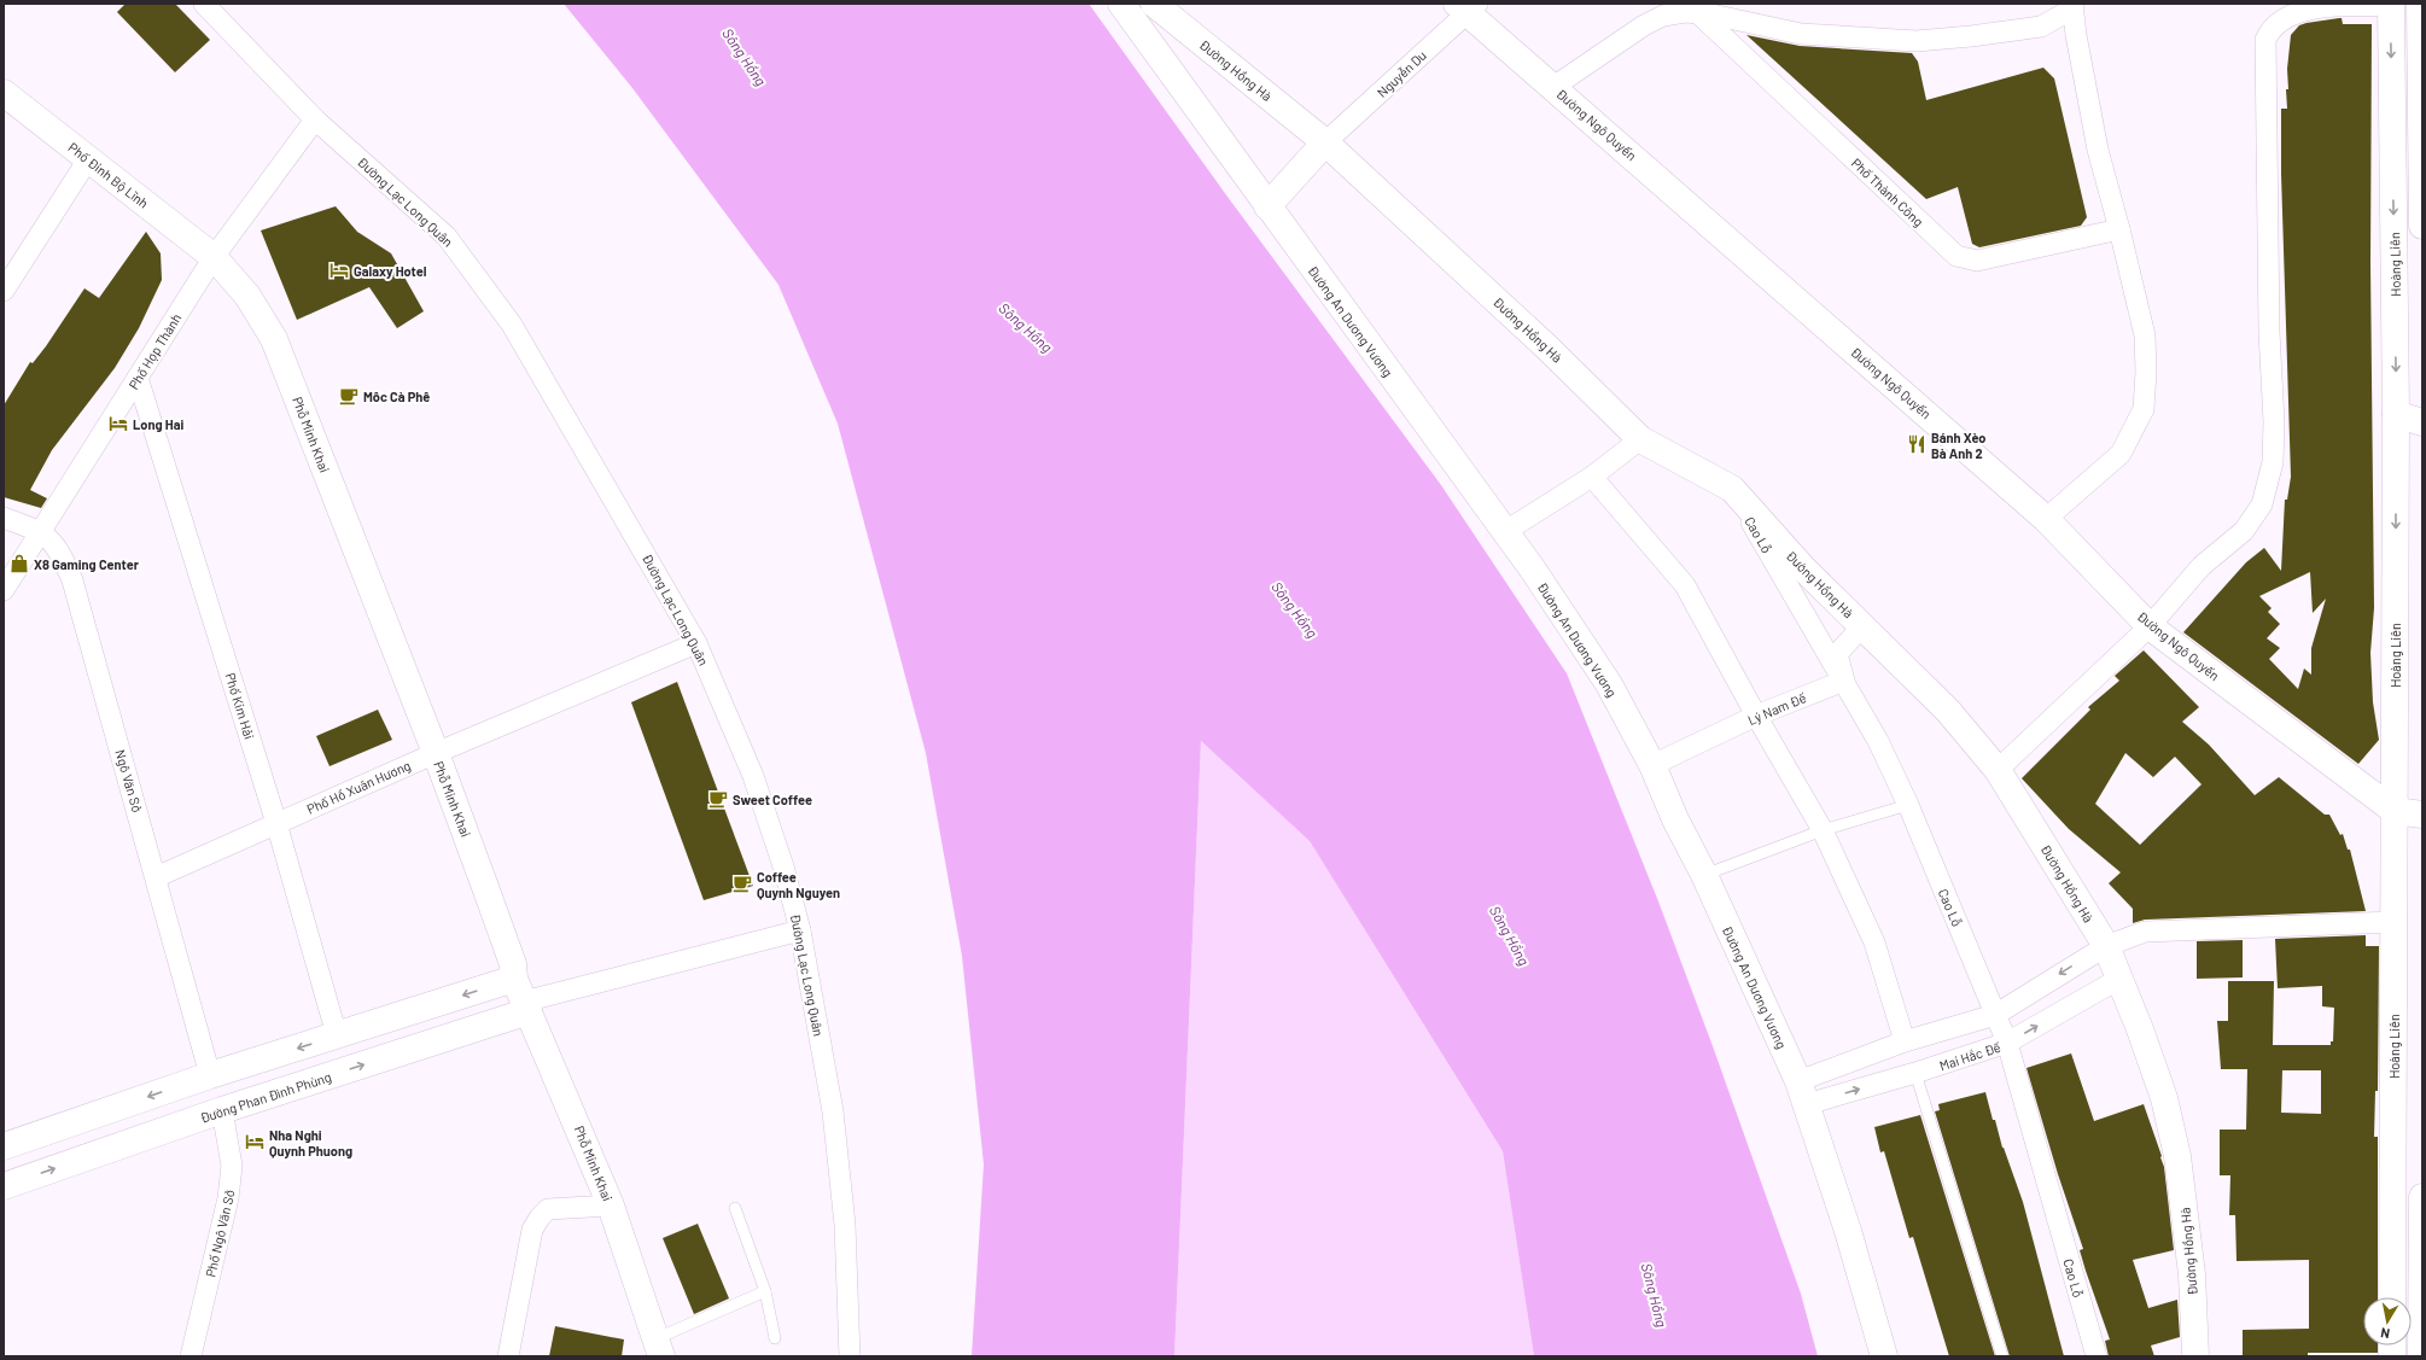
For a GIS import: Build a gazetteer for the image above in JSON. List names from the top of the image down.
{
  "streets": {
    "street": [
      "Đường Hồng Hà",
      "Nguyễn Du",
      "Đường Ngô Quyến",
      "Phố Đinh Bộ Lĩnh",
      "Phố Thành Công",
      "Đường Lạc Long Quân",
      "Hoàng Liên",
      "Đường An Dương Vương",
      "Phố Hợp Thành",
      "Phỗ Minh Khai",
      "Cao Lỗ",
      "Phố Kim Hải",
      "Lý Nam Đế",
      "Ngô Văn Sở",
      "Phố Hồ Xuân Hương",
      "Mai Hắc Đế",
      "Đường Phan Đình Phùng",
      "Phố Ngô Văn Sở"
    ]
  },
  "crossings": [
    ["Đường Hồng Hà", "Nguyễn Du"],
    ["Đường Hồng Hà", "Cao Lỗ"],
    ["Đường Hồng Hà", "Mai Hắc Đế"],
    ["Nguyễn Du", "Đường Ngô Quyến"],
    ["Đường Ngô Quyến", "Hoàng Liên"],
    ["Phố Đinh Bộ Lĩnh", "Phố Hợp Thành"],
    ["Phố Đinh Bộ Lĩnh", "Phỗ Minh Khai"],
    ["Đường Lạc Long Quân", "Phố Hợp Thành"],
    ["Đường Lạc Long Quân", "Phố Hồ Xuân Hương"],
    ["Đường An Dương Vương", "Lý Nam Đế"],
    ["Đường An Dương Vương", "Mai Hắc Đế"],
    ["Phố Hợp Thành", "Phỗ Minh Khai"],
    ["Phố Hợp Thành", "Phố Kim Hải"],
    ["Phố Hợp Thành", "Ngô Văn Sở"],
    ["Phỗ Minh Khai", "Phố Hồ Xuân Hương"],
    ["Phỗ Minh Khai", "Đường Phan Đình Phùng"],
    ["Cao Lỗ", "Lý Nam Đế"],
    ["Cao Lỗ", "Mai Hắc Đế"],
    ["Phố Kim Hải", "Phố Hồ Xuân Hương"],
    ["Ngô Văn Sở", "Phố Hồ Xuân Hương"],
    ["Đường Phan Đình Phùng", "Phố Ngô Văn Sở"]
  ],
  "one_way": ["Hoàng Liên"],
  "water": ["Sông Hồng"],
  "places": {
    "hotel": ["Galaxy Hotel", "Long Hai", "Nha Nghi Quynh Phuong"],
    "cafe": ["Môc Cà Phê", "Sweet Coffee", "Coffee Quynh Nguyen"],
    "restaurant": ["Bánh Xèo Bà Anh 2"],
    "shop": ["X8 Gaming Center"]
  },
  "north": "bottom"
}
